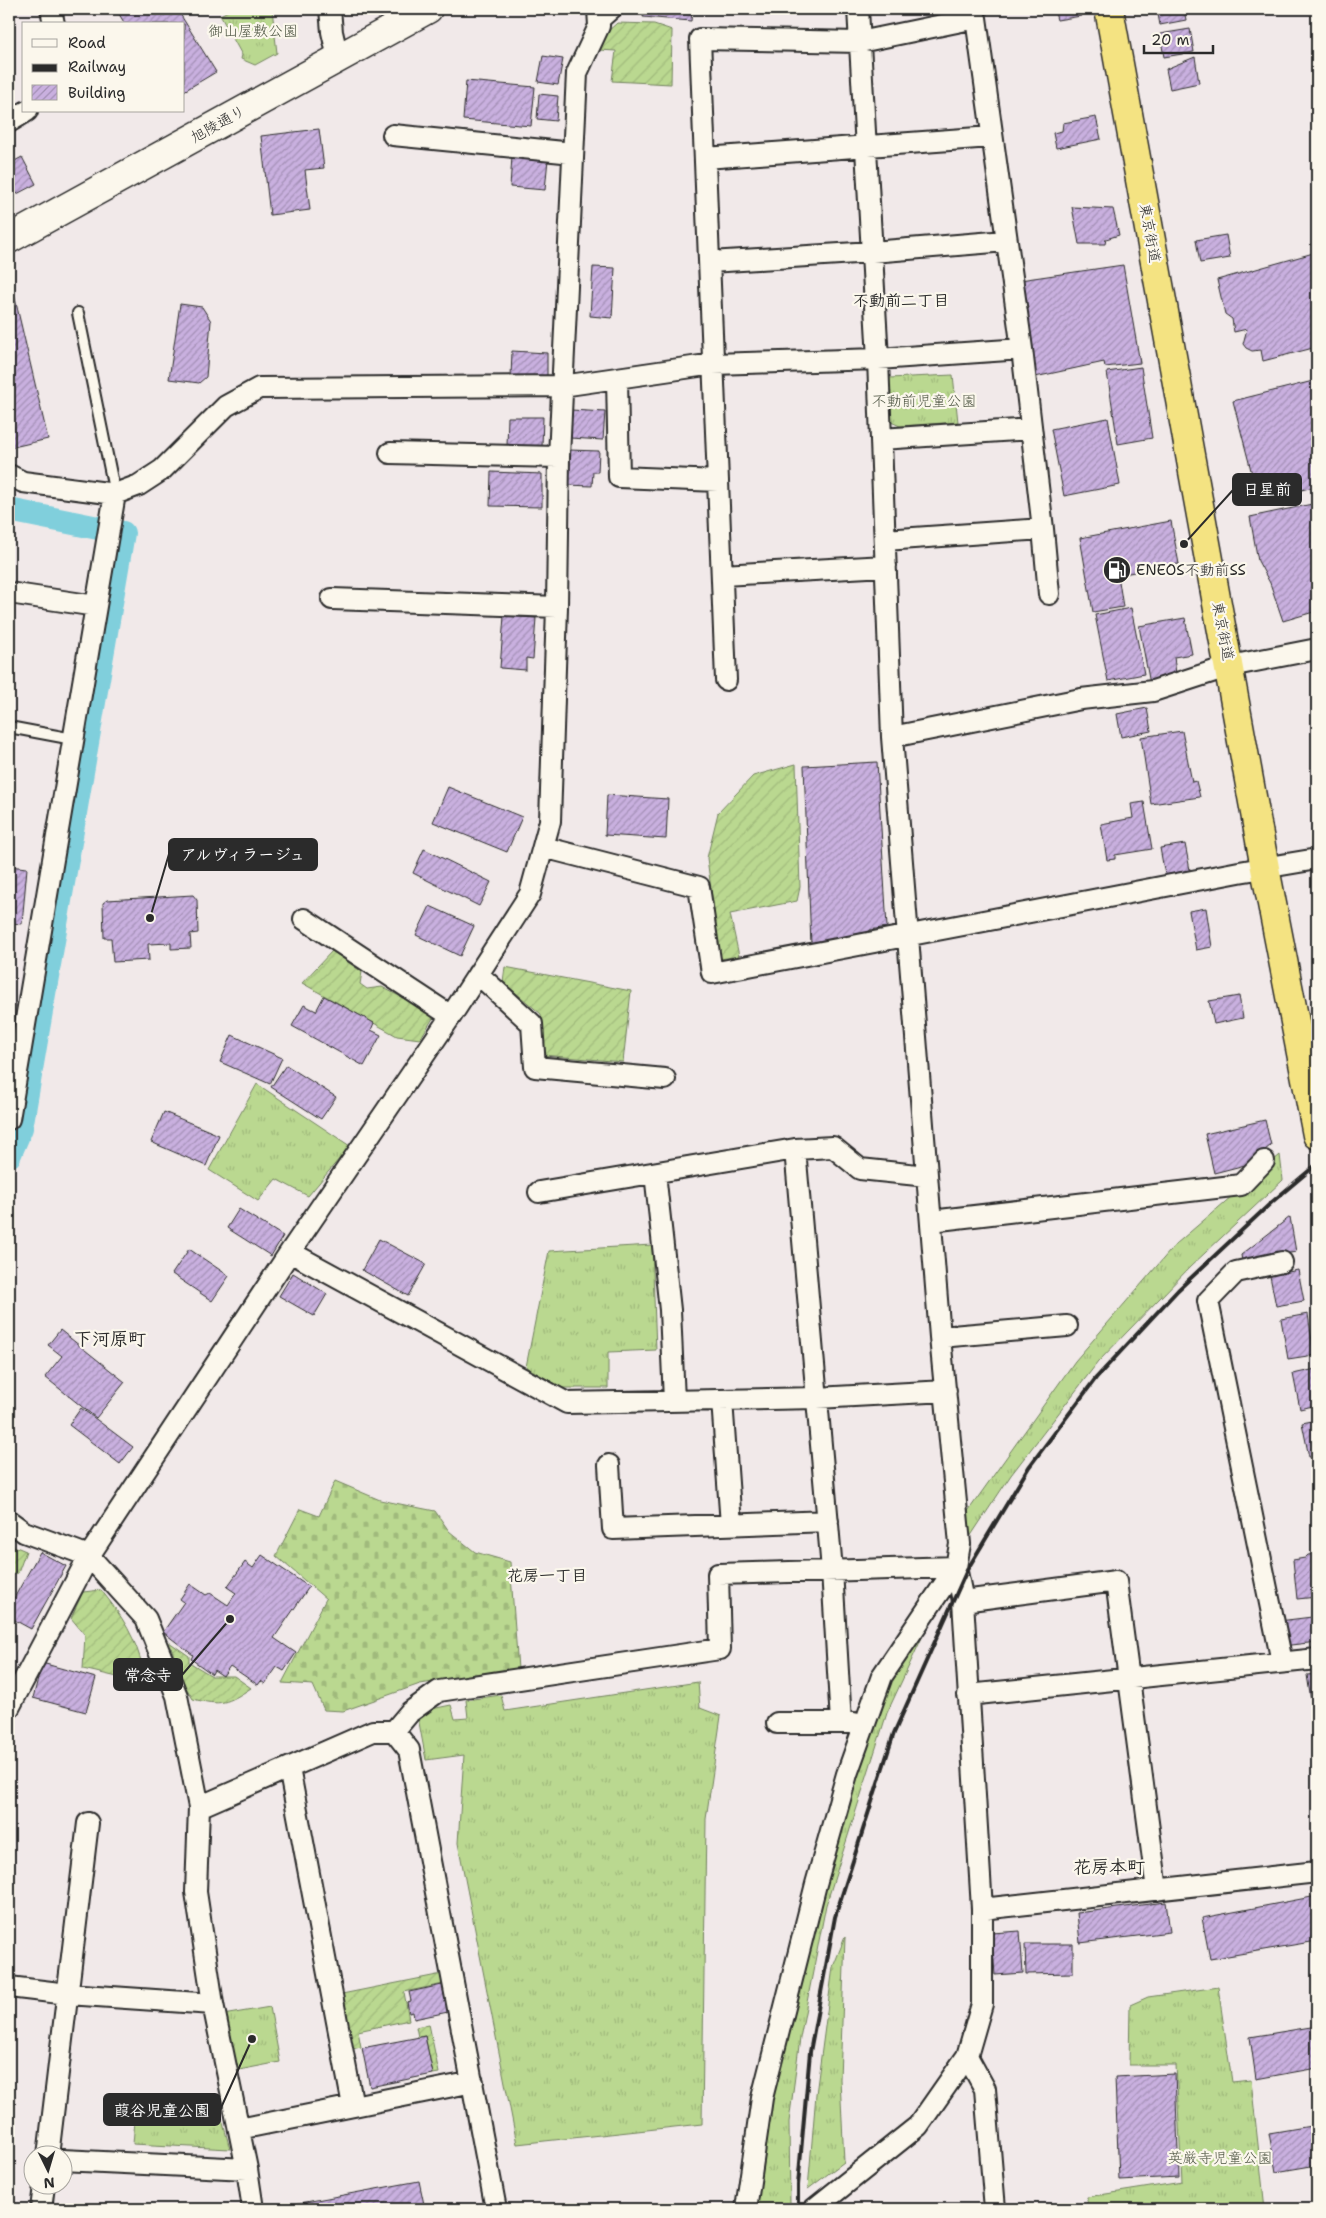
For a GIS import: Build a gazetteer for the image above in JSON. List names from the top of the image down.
{
  "streets": {
    "highway": ["東京街道"],
    "street": ["旭陵通り"]
  },
  "districts": [
    "不動前二丁目",
    "下河原町",
    "花房一丁目",
    "花房本町"
  ],
  "parks": ["御山屋敷公園", "不動前児童公園", "英厳寺児童公園"],
  "places": {
    "other": [
      "日星前",
      "アルヴィラージュ",
      "常念寺",
      "葭谷児童公園"
    ],
    "fuel station": ["ENEOS不動前SS"]
  },
  "legend": ["Road", "Railway", "Building"],
  "scale_bar": "20 m",
  "north": "bottom"
}
